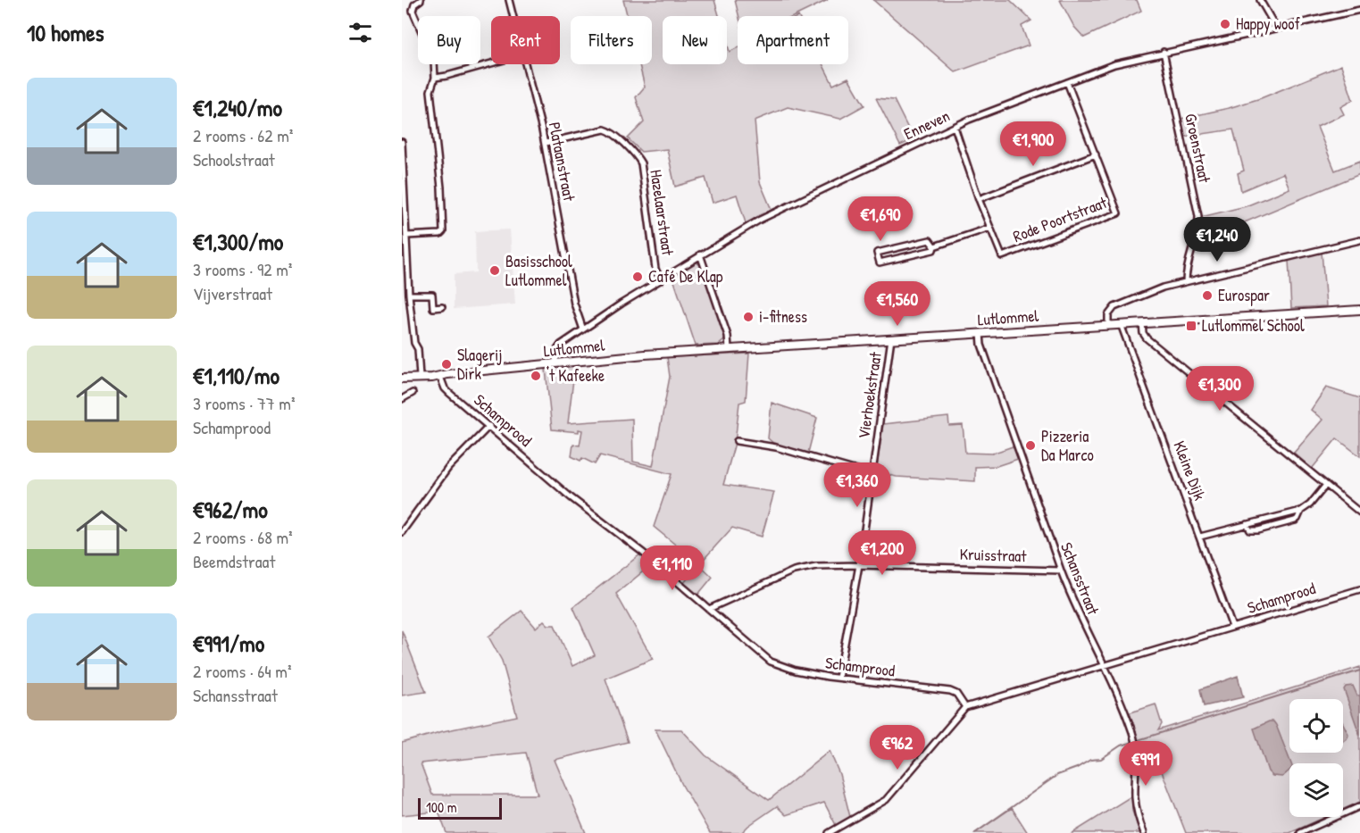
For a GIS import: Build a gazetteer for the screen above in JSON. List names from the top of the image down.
{
  "streets": {
    "main road": ["Lutlommel"],
    "street": [
      "Enneven",
      "Groenstraat",
      "Plataanstraat",
      "Hazelaarstraat",
      "Rode Poortstraat",
      "Vierhoekstraat",
      "Schamprood",
      "Kleine Dijk",
      "Kruisstraat",
      "Schansstraat"
    ]
  },
  "crossings": [
    ["Enneven", "Groenstraat"],
    ["Enneven", "Plataanstraat"],
    ["Enneven", "Hazelaarstraat"],
    ["Enneven", "Rode Poortstraat"],
    ["Enneven", "Lutlommel"],
    ["Plataanstraat", "Hazelaarstraat"],
    ["Lutlommel", "Vierhoekstraat"],
    ["Lutlommel", "Schamprood"],
    ["Lutlommel", "Kleine Dijk"],
    ["Lutlommel", "Schansstraat"],
    ["Vierhoekstraat", "Schamprood"],
    ["Vierhoekstraat", "Kruisstraat"],
    ["Schamprood", "Kleine Dijk"],
    ["Schamprood", "Kruisstraat"],
    ["Schamprood", "Schansstraat"],
    ["Kruisstraat", "Schansstraat"]
  ],
  "places": {
    "other": [
      "Happy woof",
      "Basisschool Lutlommel",
      "Café De Klap",
      "Eurospar",
      "i-fitness",
      "Slagerij Dirk",
      "'t Kafeeke",
      "Pizzeria Da Marco"
    ],
    "transit": ["Lutlommel School"]
  },
  "scale_bar": "100 m",
  "page": {
    "heading": "10 homes",
    "chip": [
      "Buy",
      "Rent",
      "Filters",
      "New",
      "Apartment"
    ],
    "list": [
      {
        "name": "€1,240/mo",
        "note": "2 rooms · 62 m² · Schoolstraat"
      },
      {
        "name": "€1,300/mo",
        "note": "3 rooms · 92 m² · Vijverstraat"
      },
      {
        "name": "€1,110/mo",
        "note": "3 rooms · 77 m² · Schamprood"
      },
      {
        "name": "€962/mo",
        "note": "2 rooms · 68 m² · Beemdstraat"
      },
      {
        "name": "€991/mo",
        "note": "2 rooms · 64 m² · Schansstraat"
      }
    ],
    "price": [
      "€1,900",
      "€1,690",
      "€1,240",
      "€1,560",
      "€1,300",
      "€1,360",
      "€1,200",
      "€1,110",
      "€962",
      "€991"
    ],
    "scale": "100 m"
  }
}
